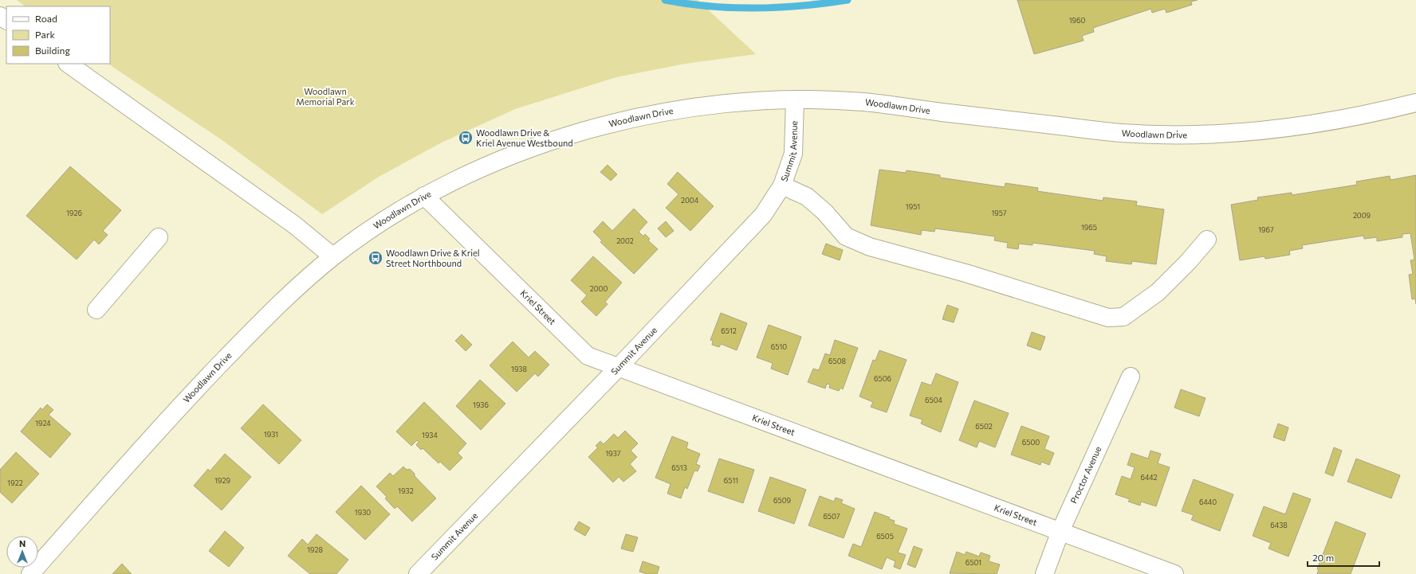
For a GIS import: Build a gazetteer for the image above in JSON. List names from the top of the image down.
{
  "streets": {
    "street": [
      "Woodlawn Drive",
      "Summit Avenue",
      "Kriel Street",
      "Proctor Avenue"
    ]
  },
  "crossings": [
    ["Woodlawn Drive", "Summit Avenue"],
    ["Woodlawn Drive", "Kriel Street"],
    ["Summit Avenue", "Kriel Street"],
    ["Kriel Street", "Proctor Avenue"]
  ],
  "parks": ["Woodlawn Memorial Park"],
  "places": {
    "bus stop": ["Woodlawn Drive & Kriel Avenue Westbound", "Woodlawn Drive & Kriel Street Northbound"]
  },
  "house_numbers": [
    "1960",
    "2004",
    "1951",
    "1926",
    "1957",
    "2009",
    "1965",
    "1967",
    "2002",
    "2000",
    "6512",
    "6510",
    "6508",
    "1938",
    "6506",
    "6504",
    "1936",
    "1924",
    "6502",
    "1931",
    "1934",
    "6500",
    "1937",
    "6513",
    "6442",
    "1929",
    "6511",
    "1922",
    "1932",
    "6509",
    "6440",
    "1930",
    "6507",
    "6438",
    "6505",
    "1928",
    "6501"
  ],
  "legend": ["Road", "Park", "Building"],
  "scale_bar": "20 m",
  "north": "top"
}
